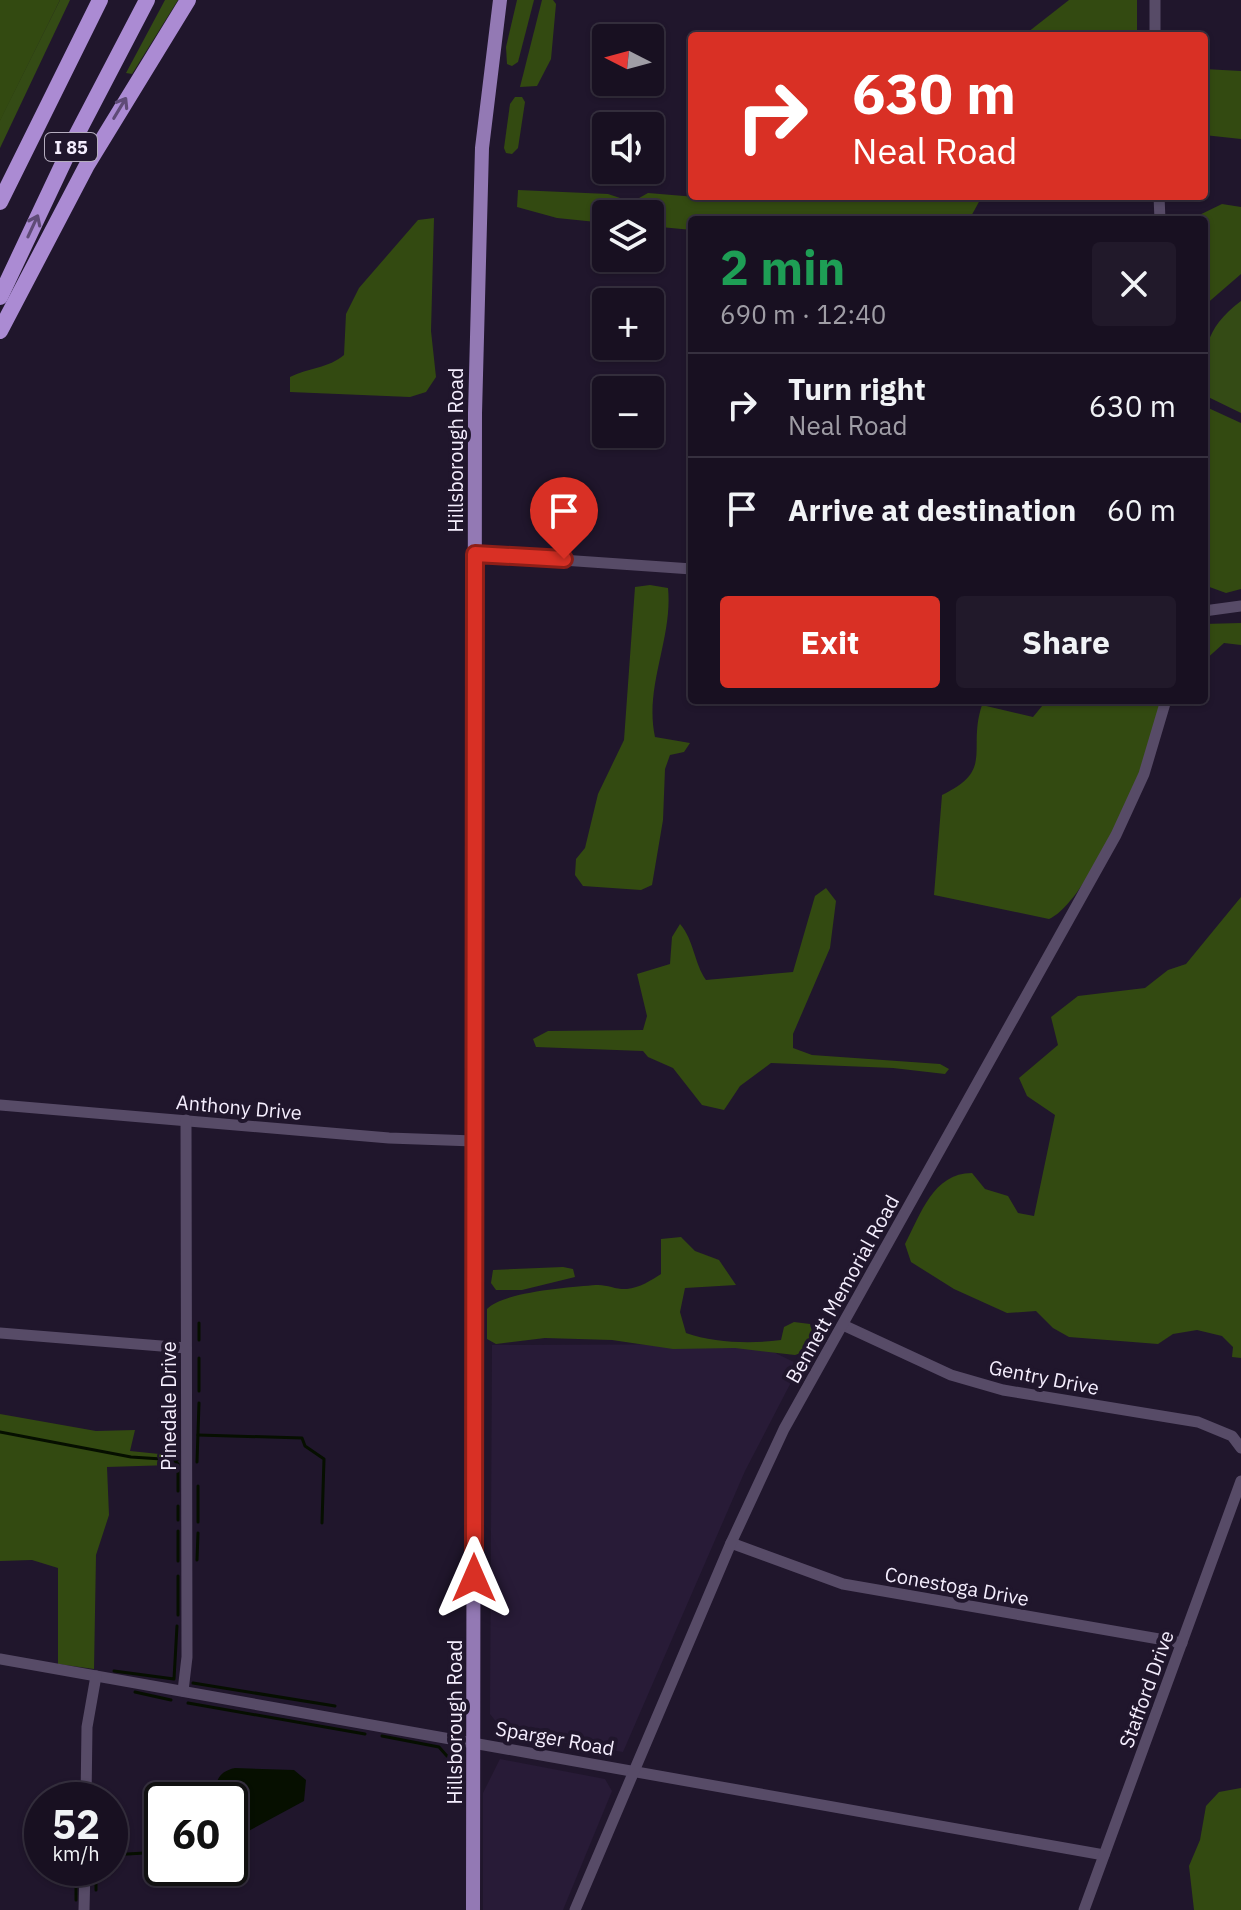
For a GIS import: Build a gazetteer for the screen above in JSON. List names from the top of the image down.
{
  "streets": {
    "highway": ["I 85"],
    "main road": ["Hillsborough Road"],
    "street": [
      "Anthony Drive",
      "Bennett Memorial Road",
      "Gentry Drive",
      "Pinedale Drive",
      "Conestoga Drive",
      "Stafford Drive",
      "Sparger Road"
    ]
  },
  "crossings": [
    ["Hillsborough Road", "Anthony Drive"],
    ["Hillsborough Road", "Sparger Road"],
    ["Anthony Drive", "Pinedale Drive"],
    ["Bennett Memorial Road", "Gentry Drive"],
    ["Bennett Memorial Road", "Conestoga Drive"],
    ["Bennett Memorial Road", "Sparger Road"],
    ["Pinedale Drive", "Sparger Road"],
    ["Conestoga Drive", "Stafford Drive"],
    ["Stafford Drive", "Sparger Road"]
  ],
  "north": "left",
  "page": {
    "map_buttons": ["+", "−"],
    "turn": ["630 m", "Neal Road"],
    "heading": ["2 min", "690 m · 12:40"],
    "list": [
      {
        "name": "Turn right",
        "note": "Neal Road",
        "value": "630 m"
      },
      {
        "name": "Arrive at destination",
        "value": "60 m"
      }
    ],
    "buttons": ["Exit", "Share"],
    "speed": "52 km/h",
    "limit": "60"
  }
}
